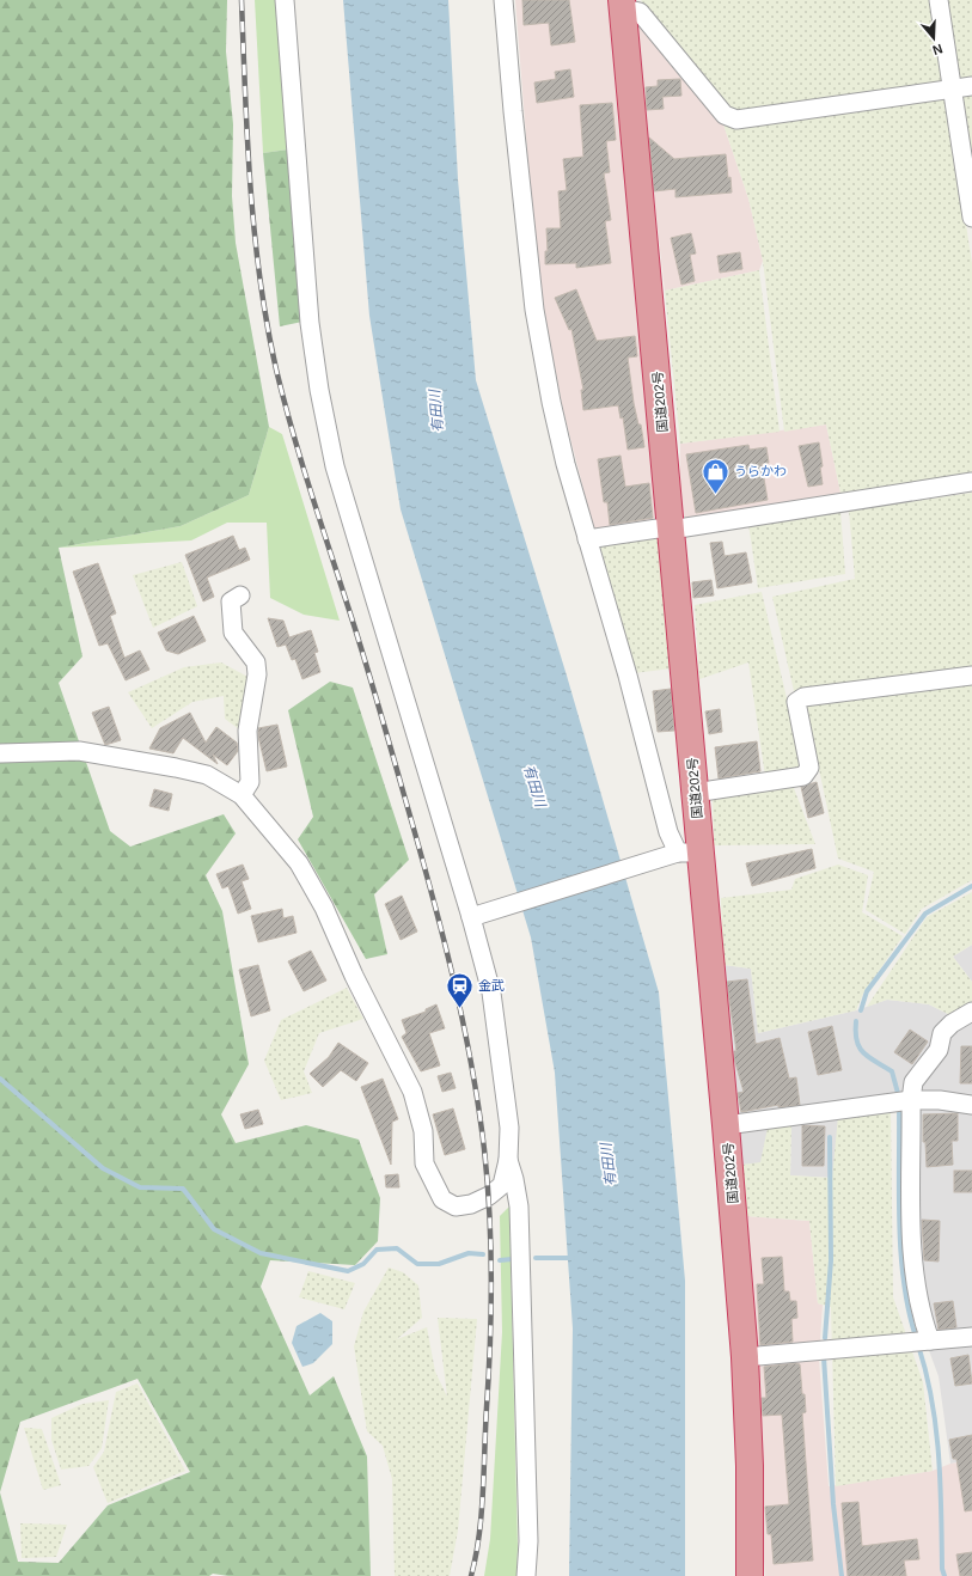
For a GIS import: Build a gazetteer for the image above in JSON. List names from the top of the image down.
{
  "streets": {
    "highway": ["国道202号"]
  },
  "water": ["有田川"],
  "places": {
    "shop": ["うらかわ"],
    "station": ["金武"]
  },
  "north": "bottom"
}
